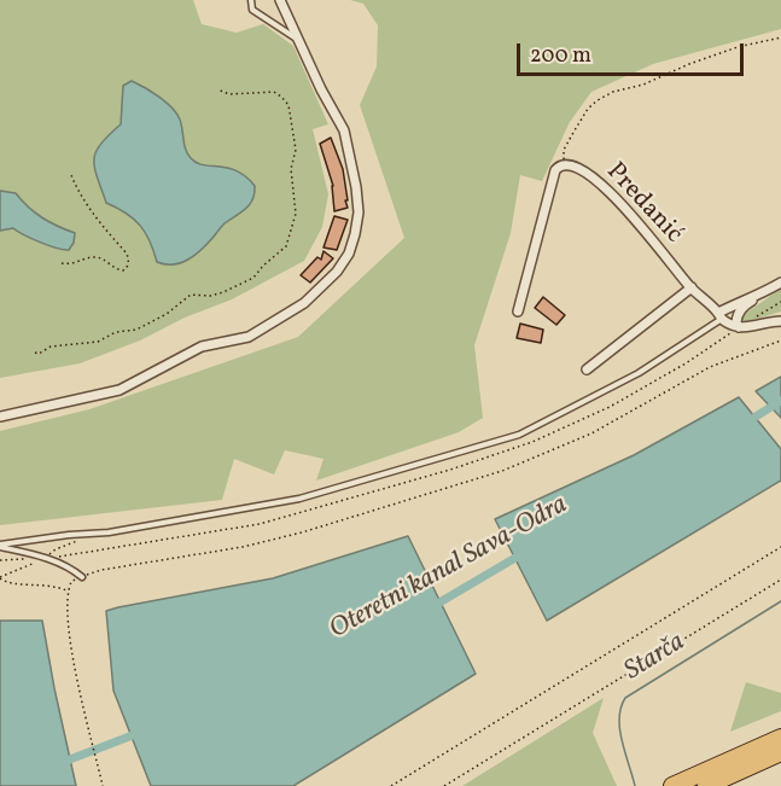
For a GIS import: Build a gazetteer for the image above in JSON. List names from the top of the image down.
{
  "streets": {
    "street": ["Predanić"]
  },
  "water": ["Oteretni kanal Sava-Odra", "Starča"],
  "scale_bar": "200 m"
}
